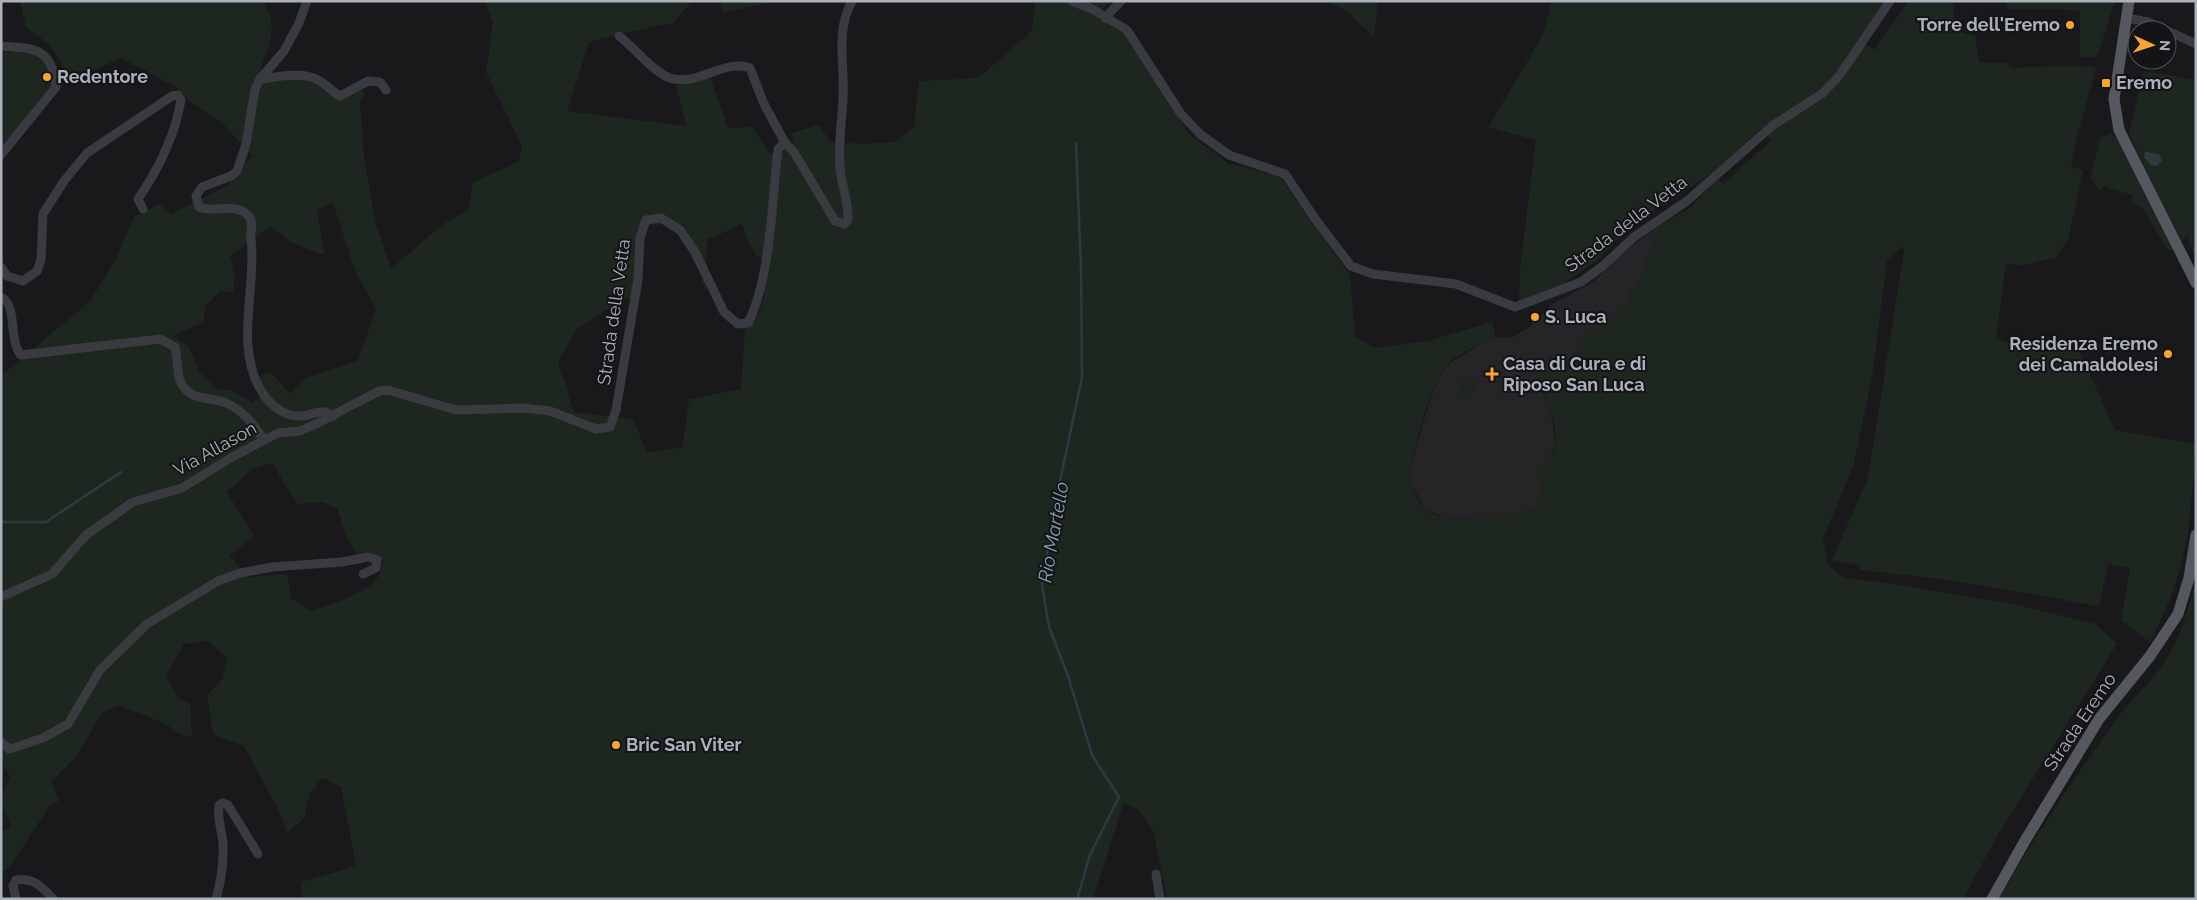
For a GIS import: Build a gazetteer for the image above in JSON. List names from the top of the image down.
{
  "streets": {
    "main road": ["Strada Eremo"],
    "street": ["Strada della Vetta", "Via Allason"]
  },
  "crossings": [
    ["Strada della Vetta", "Via Allason"]
  ],
  "water": ["Rio Martello"],
  "places": {
    "other": [
      "Torre dell'Eremo",
      "Redentore",
      "S. Luca",
      "Residenza Eremo dei Camaldolesi",
      "Bric San Viter"
    ],
    "transit": ["Eremo"],
    "health": ["Casa di Cura e di Riposo San Luca"]
  },
  "north": "right"
}
